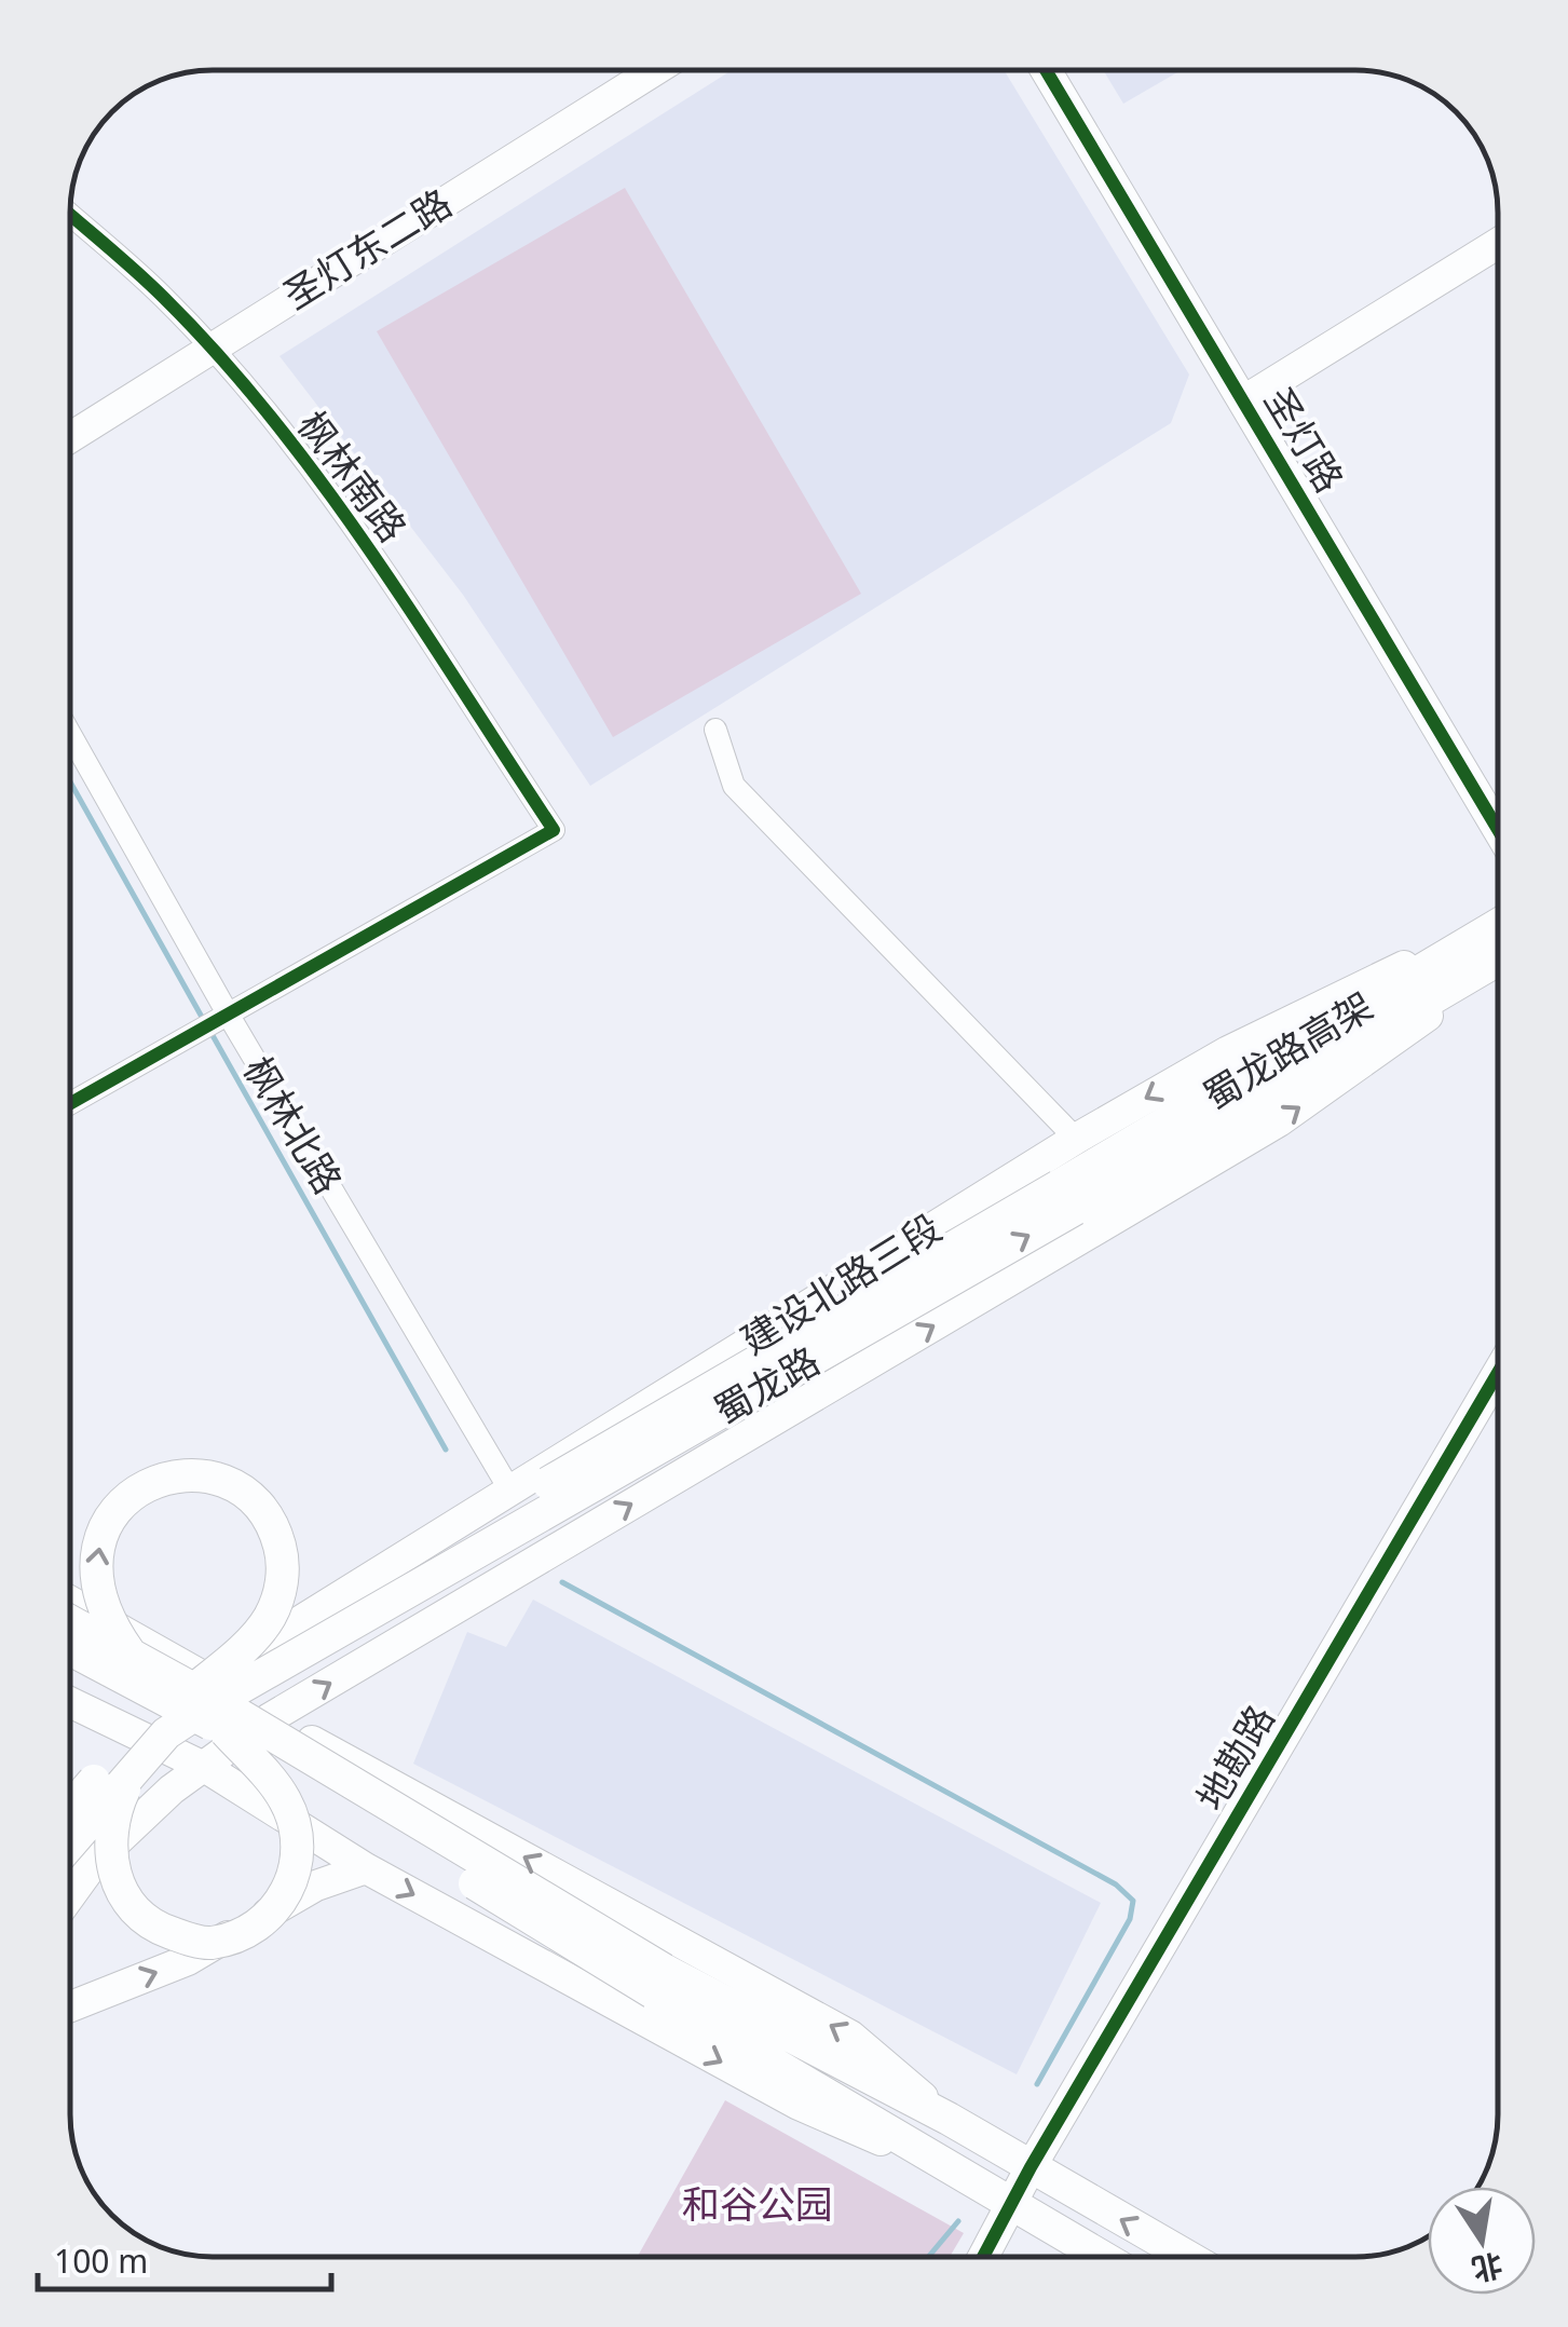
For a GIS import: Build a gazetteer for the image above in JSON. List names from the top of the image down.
{
  "streets": {
    "main road": [
      "圣灯东二路",
      "圣灯路",
      "蜀龙路高架",
      "建设北路三段",
      "蜀龙路",
      "地勘路"
    ],
    "street": ["枫林南路", "枫林北路"]
  },
  "crossings": [
    ["圣灯东二路", "枫林南路"],
    ["枫林南路", "枫林北路"],
    ["蜀龙路高架", "蜀龙路"],
    ["枫林北路", "建设北路三段"],
    ["建设北路三段", "蜀龙路"]
  ],
  "parks": ["和谷公园"],
  "scale_bar": "100 m",
  "north": "bottom"
}
